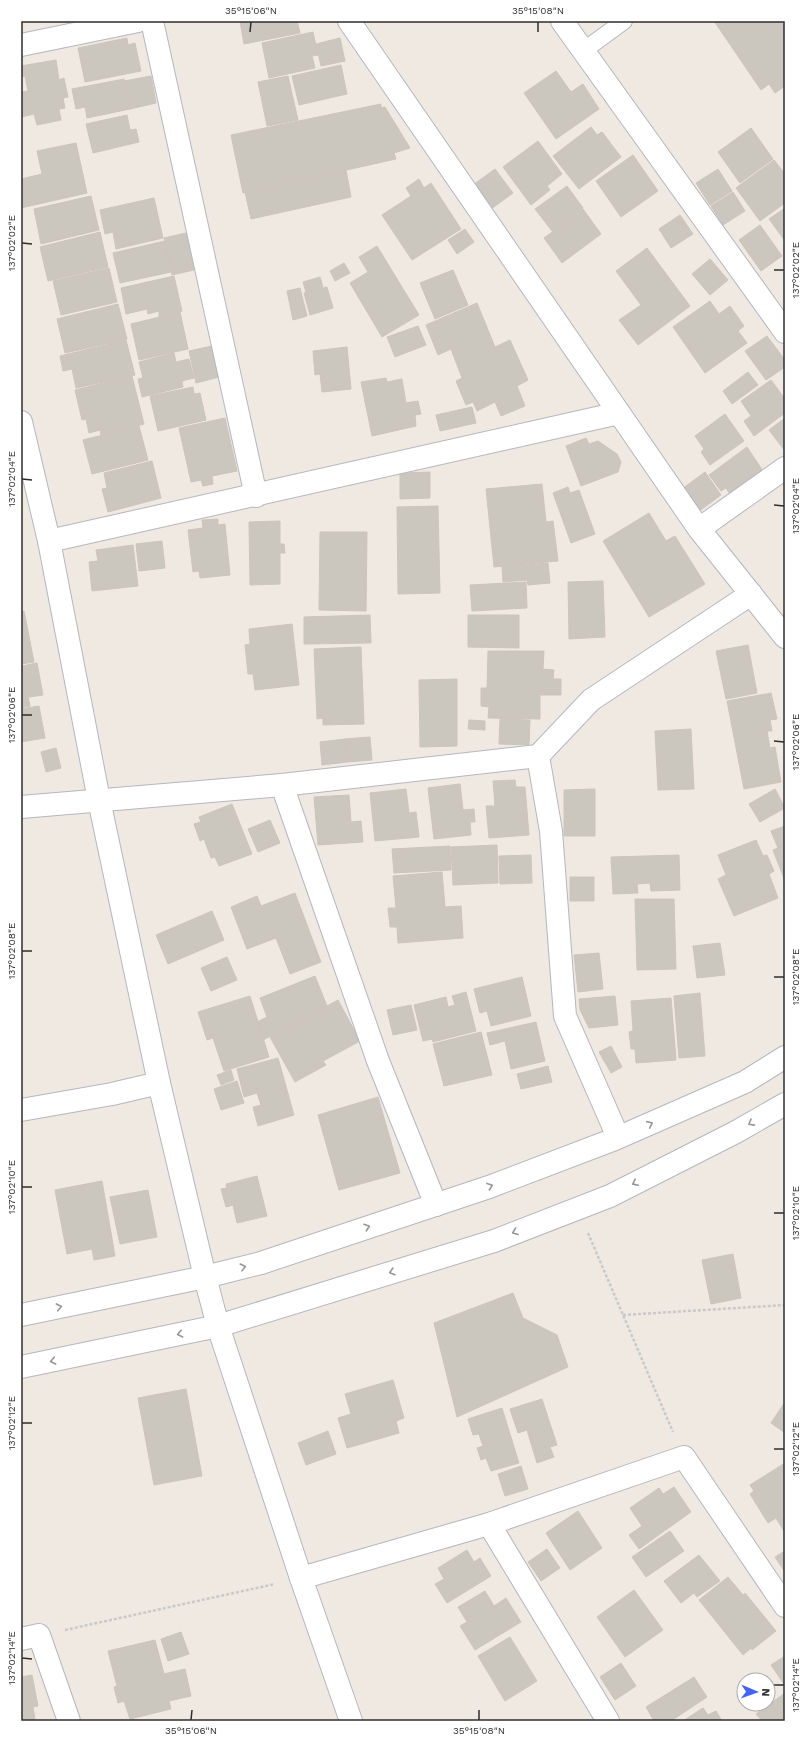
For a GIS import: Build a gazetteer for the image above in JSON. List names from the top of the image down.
{
  "north": "right",
  "coordinates": [
    "35°15'06\"N",
    "35°15'08\"N",
    "137°02'02\"E",
    "137°02'04\"E",
    "137°02'06\"E",
    "137°02'08\"E",
    "137°02'10\"E",
    "137°02'12\"E",
    "137°02'14\"E"
  ]
}
